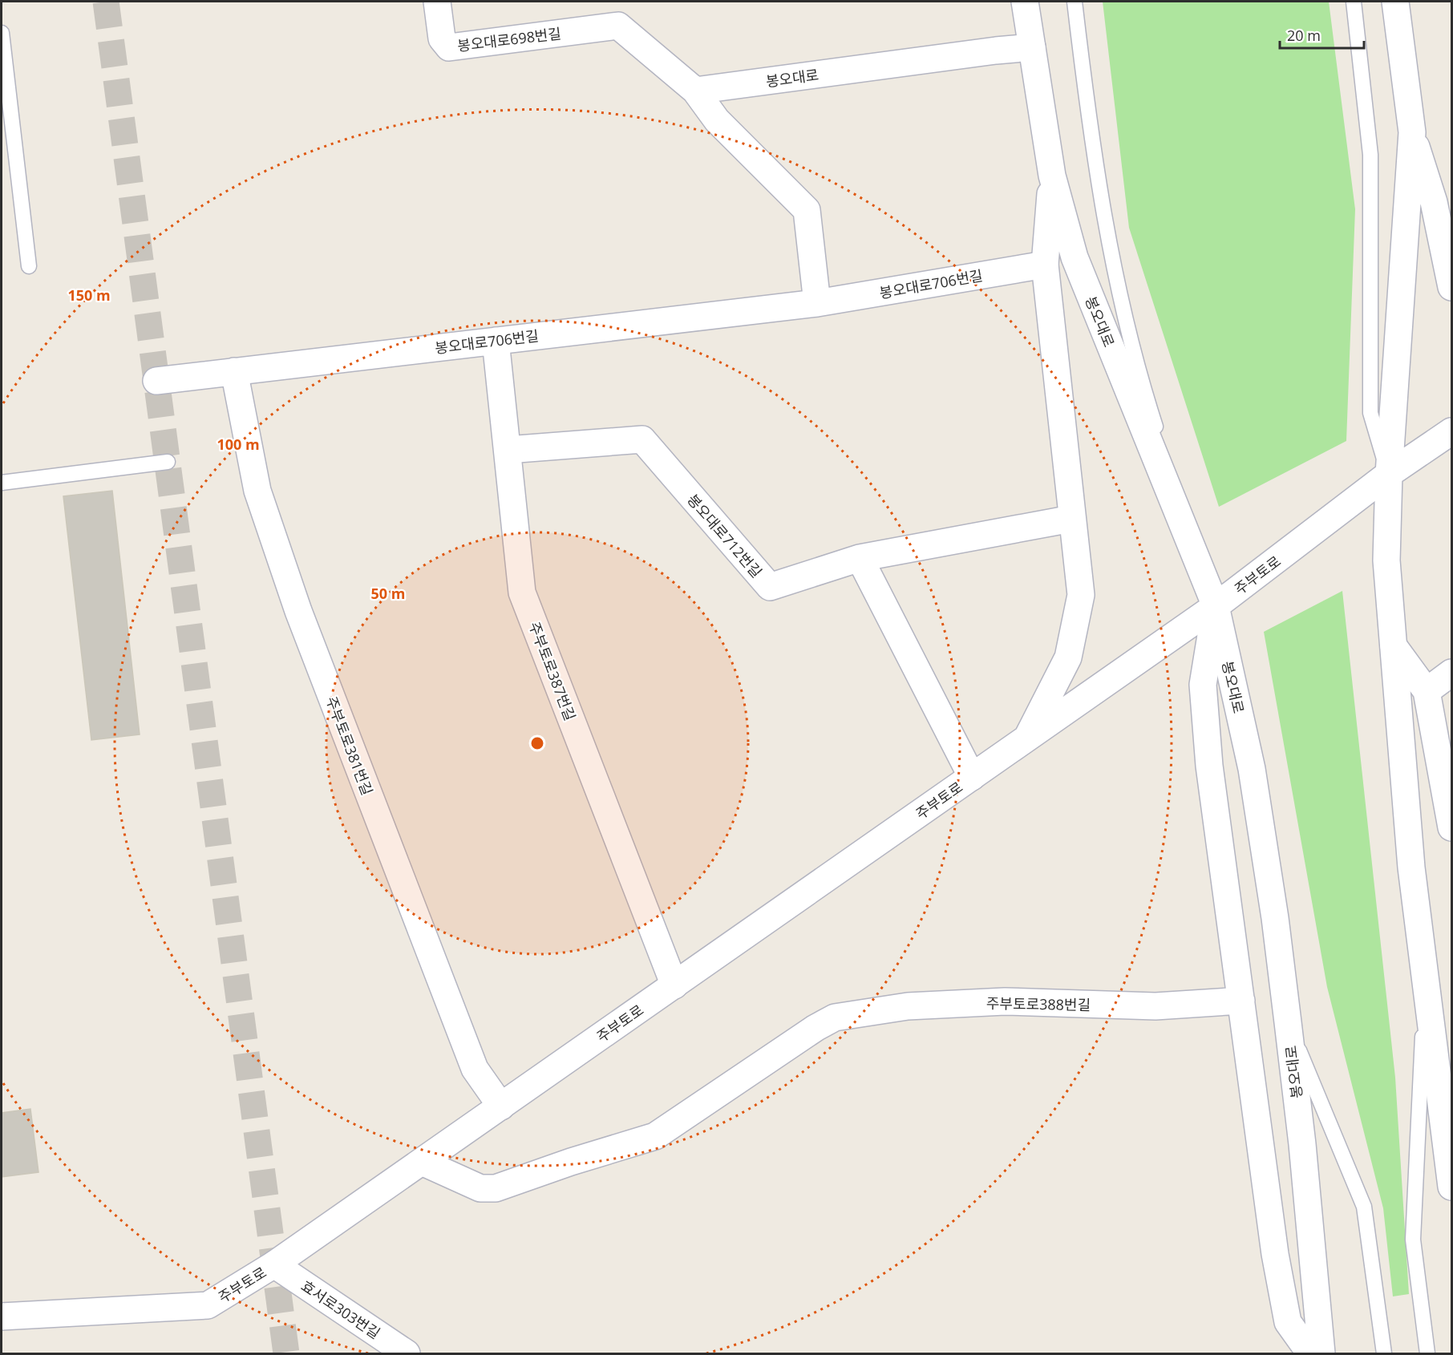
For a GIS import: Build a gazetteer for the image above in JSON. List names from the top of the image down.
{
  "streets": {
    "street": [
      "봉오대로698번길",
      "봉오대로",
      "봉오대로706번길",
      "봉오대로712번길",
      "주부토로",
      "주부토로387번길",
      "주부토로381번길",
      "주부토로388번길",
      "효서로303번길"
    ]
  },
  "crossings": [
    ["봉오대로698번길", "봉오대로"],
    ["봉오대로", "주부토로"],
    ["봉오대로706번길", "주부토로387번길"],
    ["봉오대로706번길", "주부토로381번길"],
    ["봉오대로712번길", "주부토로387번길"],
    ["주부토로", "주부토로387번길"],
    ["주부토로", "주부토로381번길"],
    ["주부토로", "주부토로388번길"],
    ["주부토로", "효서로303번길"]
  ],
  "scale_bar": "20 m",
  "rings": ["150 m", "100 m", "50 m"]
}
